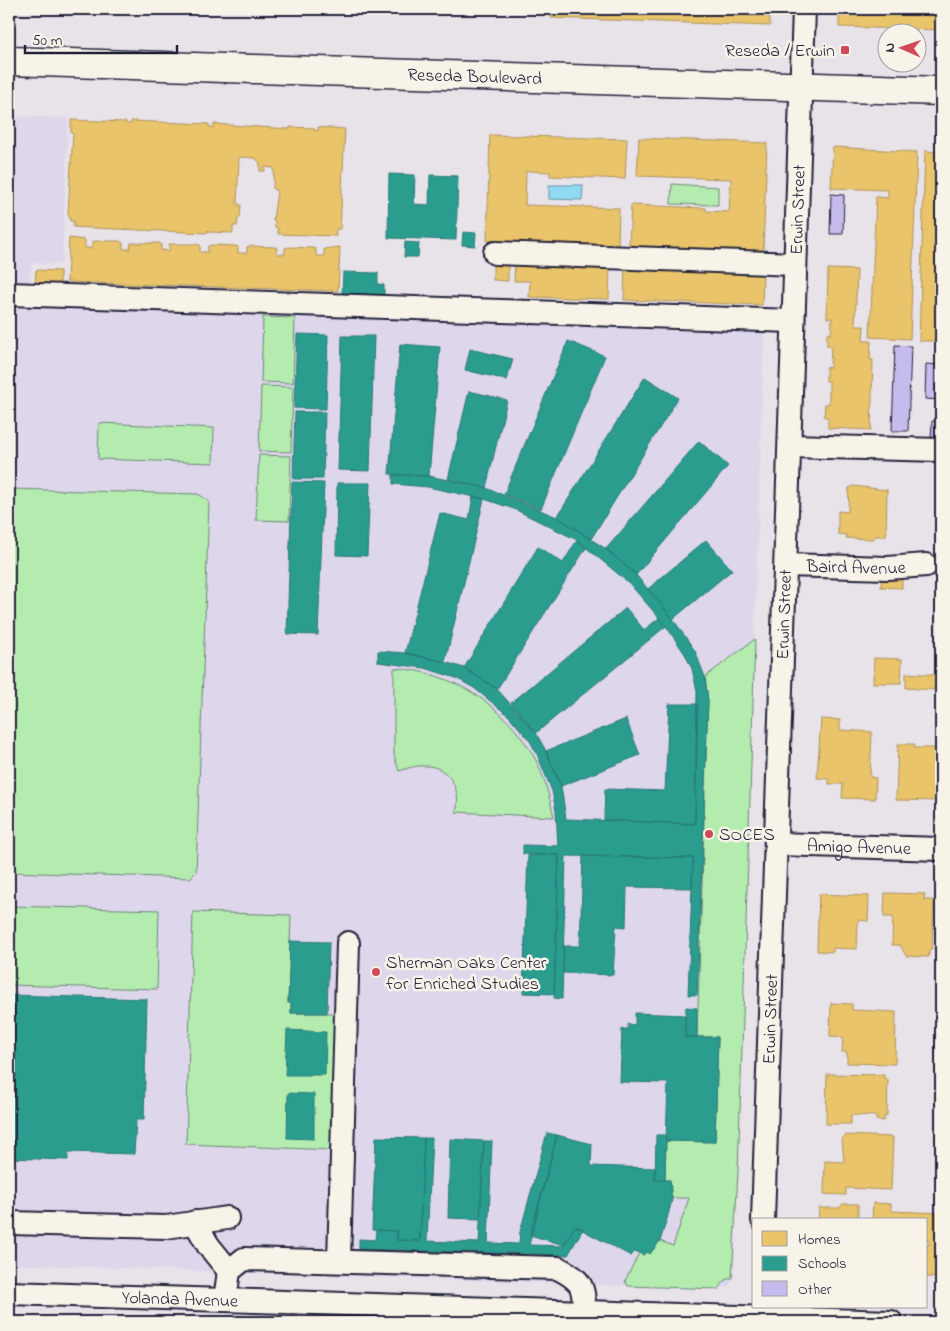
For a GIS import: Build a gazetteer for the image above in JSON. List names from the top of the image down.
{
  "streets": {
    "main road": ["Reseda Boulevard"],
    "street": [
      "Erwin Street",
      "Baird Avenue",
      "Amigo Avenue",
      "Yolanda Avenue"
    ]
  },
  "crossings": [
    ["Reseda Boulevard", "Erwin Street"],
    ["Erwin Street", "Baird Avenue"],
    ["Erwin Street", "Amigo Avenue"]
  ],
  "places": {
    "transit": ["Reseda / Erwin"],
    "other": ["SOCES", "Sherman Oaks Center for Enriched Studies"]
  },
  "legend": ["Homes", "Schools", "Other"],
  "scale_bar": "50 m",
  "north": "left"
}
